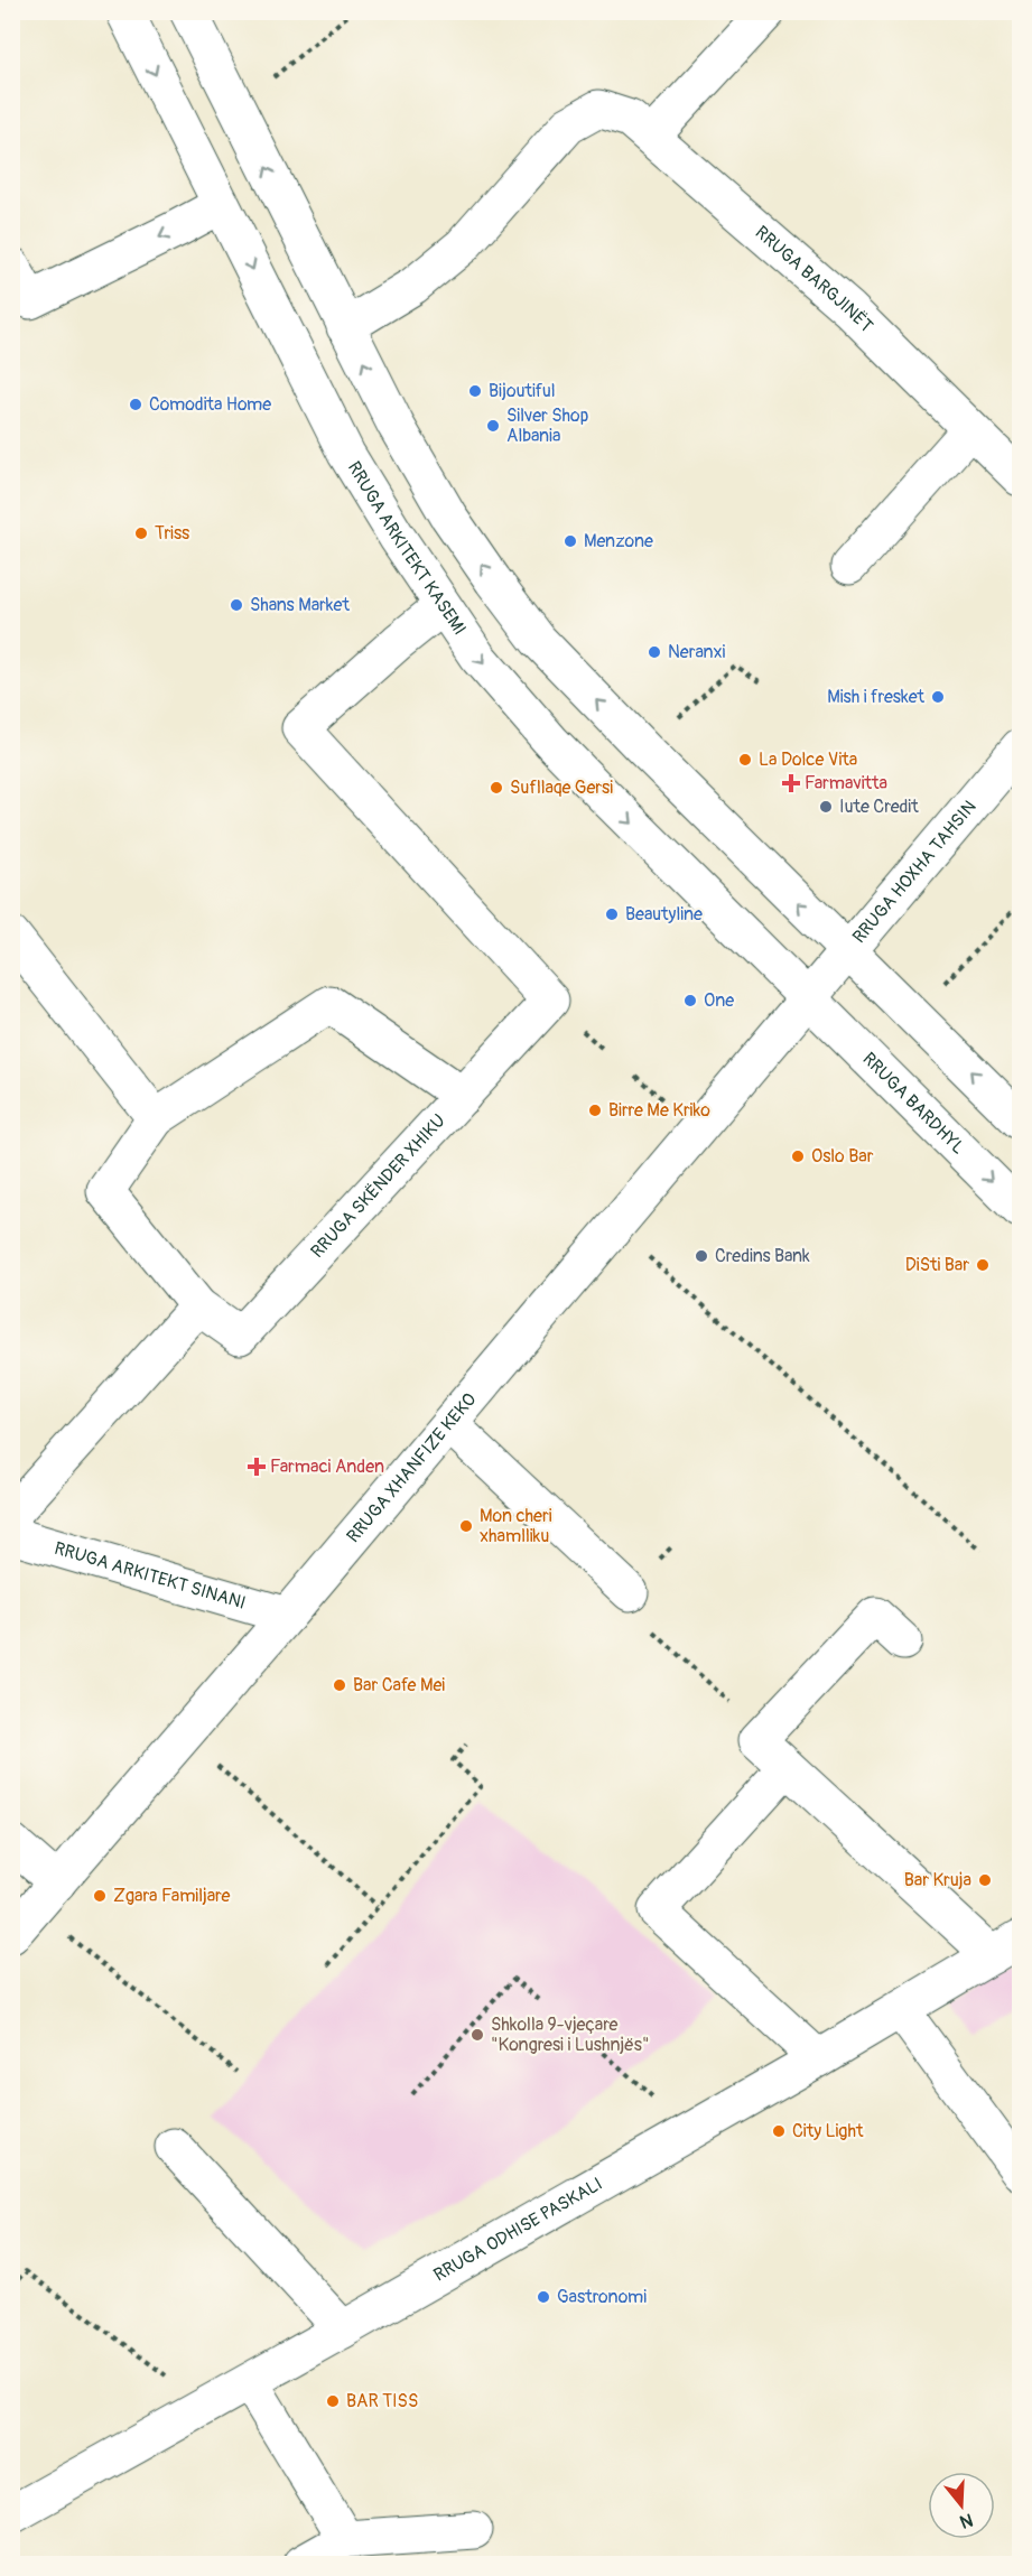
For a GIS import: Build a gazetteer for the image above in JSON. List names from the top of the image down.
{
  "streets": {
    "street": [
      "RRUGA BARGJINËT",
      "RRUGA ARKITEKT KASEMI",
      "RRUGA HOXHA TAHSIN",
      "RRUGA BARDHYL",
      "RRUGA SKËNDER XHIKU",
      "RRUGA XHANFIZE KEKO",
      "RRUGA ARKITEKT SINANI",
      "RRUGA ODHISE PASKALI"
    ]
  },
  "crossings": [
    ["RRUGA ARKITEKT KASEMI", "RRUGA HOXHA TAHSIN"],
    ["RRUGA ARKITEKT KASEMI", "RRUGA BARDHYL"],
    ["RRUGA ARKITEKT KASEMI", "RRUGA SKËNDER XHIKU"],
    ["RRUGA ARKITEKT KASEMI", "RRUGA XHANFIZE KEKO"],
    ["RRUGA HOXHA TAHSIN", "RRUGA BARDHYL"],
    ["RRUGA HOXHA TAHSIN", "RRUGA XHANFIZE KEKO"],
    ["RRUGA BARDHYL", "RRUGA XHANFIZE KEKO"],
    ["RRUGA XHANFIZE KEKO", "RRUGA ARKITEKT SINANI"]
  ],
  "places": {
    "other": [
      "Bijoutiful",
      "Comodita Home",
      "Silver Shop Albania",
      "Triss",
      "Menzone",
      "Shans Market",
      "Neranxi",
      "Mish i fresket",
      "La Dolce Vita",
      "Sufllaqe Gersi",
      "Iute Credit",
      "Beautyline",
      "One",
      "Birre Me Kriko",
      "Oslo Bar",
      "Credins Bank",
      "DiSti Bar",
      "Mon cheri xhamlliku",
      "Bar Cafe Mei",
      "Bar Kruja",
      "Zgara Familjare",
      "Shkolla 9-vjeçare \"Kongresi i Lushnjës\"",
      "City Light",
      "Gastronomi",
      "BAR TISS"
    ],
    "health": ["Farmavitta", "Farmaci Anden"]
  },
  "north": "bottom"
}
